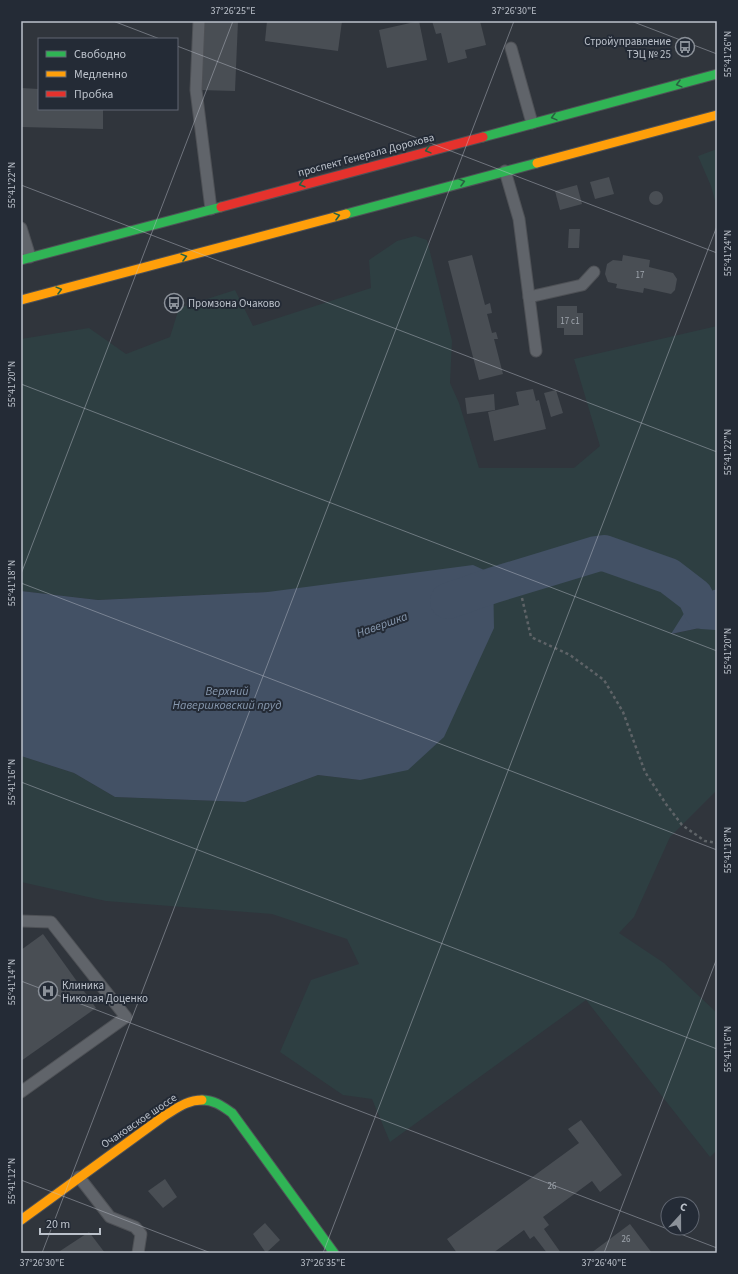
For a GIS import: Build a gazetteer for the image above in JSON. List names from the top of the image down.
{
  "streets": {
    "main road": ["проспект Генерала Дорохова", "Очаковское шоссе"]
  },
  "water": ["Навершка", "Верхний Навершковский пруд"],
  "places": {
    "bus stop": ["Стройуправление ТЭЦ № 25", "Промзона Очаково"],
    "hospital": ["Клиника Николая Доценко"]
  },
  "house_numbers": [
    "17",
    "17 с1",
    "26",
    "26"
  ],
  "legend": ["Свободно", "Медленно", "Пробка"],
  "scale_bar": "20 m",
  "north": "top",
  "coordinates": [
    "37°26'25\"E",
    "37°26'30\"E",
    "55°41'26\"N",
    "55°41'22\"N",
    "55°41'24\"N",
    "55°41'20\"N",
    "55°41'18\"N",
    "55°41'16\"N",
    "55°41'14\"N",
    "55°41'12\"N",
    "37°26'35\"E",
    "37°26'40\"E"
  ]
}
